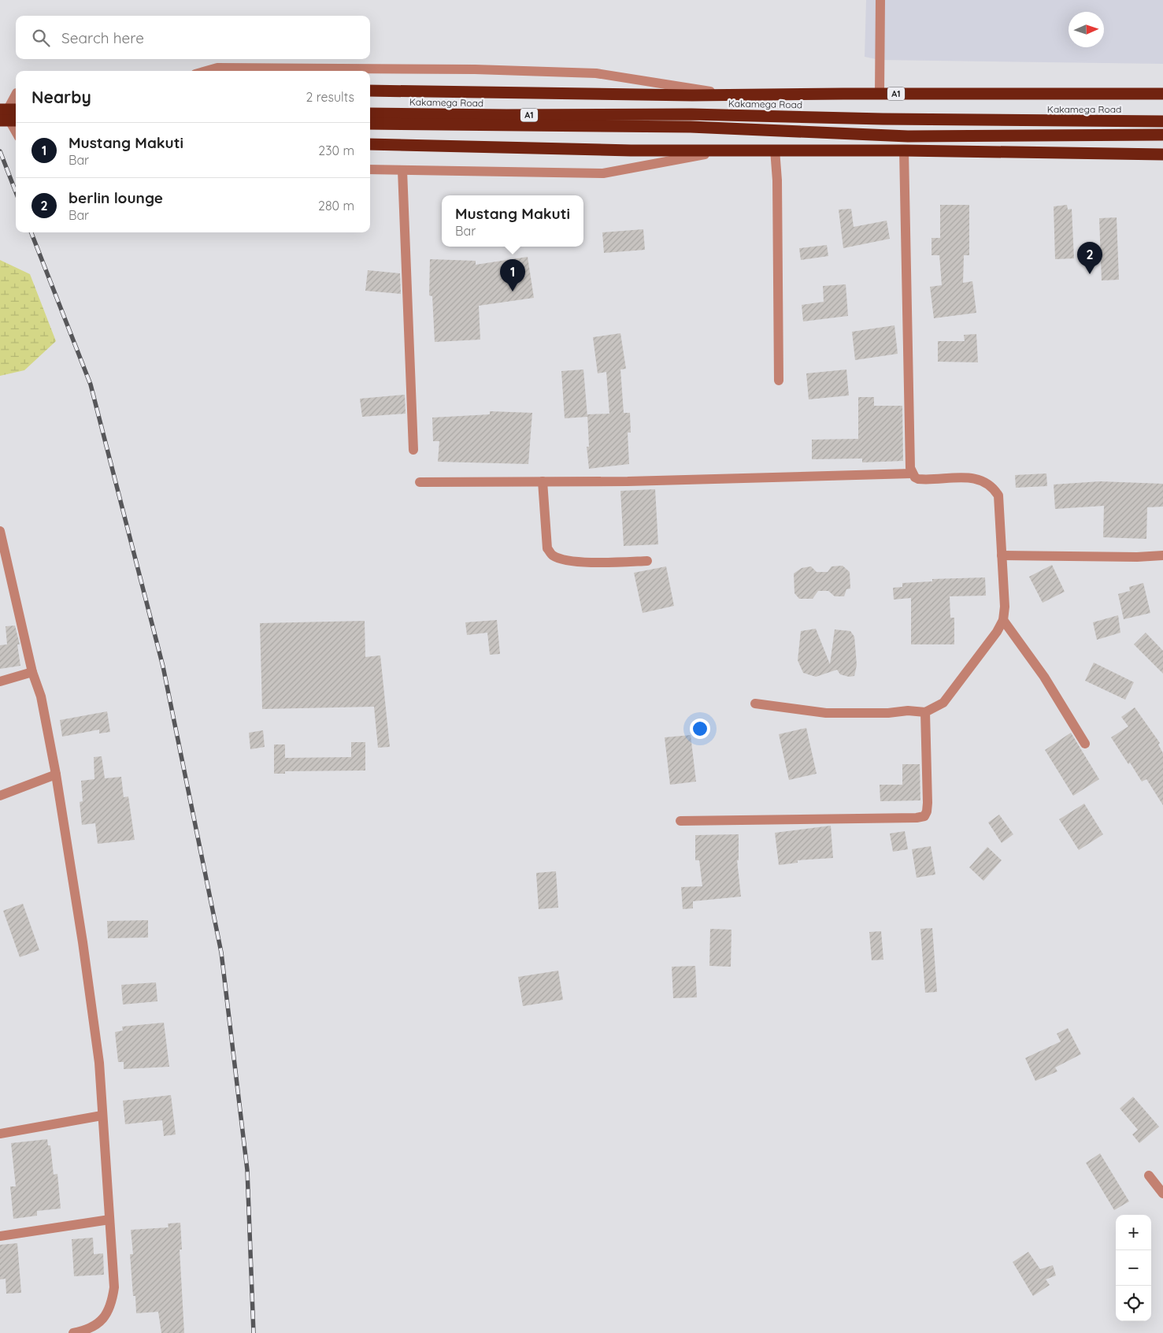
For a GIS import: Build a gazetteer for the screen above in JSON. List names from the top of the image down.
{
  "streets": {
    "highway": ["A1", "Kakamega Road"]
  },
  "north": "right",
  "page": {
    "search": "Search here",
    "heading": ["Nearby", "2 results"],
    "list": [
      {
        "mark": "1",
        "name": "Mustang Makuti",
        "note": "Bar",
        "value": "230 m"
      },
      {
        "mark": "2",
        "name": "berlin lounge",
        "note": "Bar",
        "value": "280 m"
      }
    ],
    "popup": ["Mustang Makuti", "Bar"],
    "pins": ["2", "1"],
    "map_buttons": ["+", "−"]
  }
}
